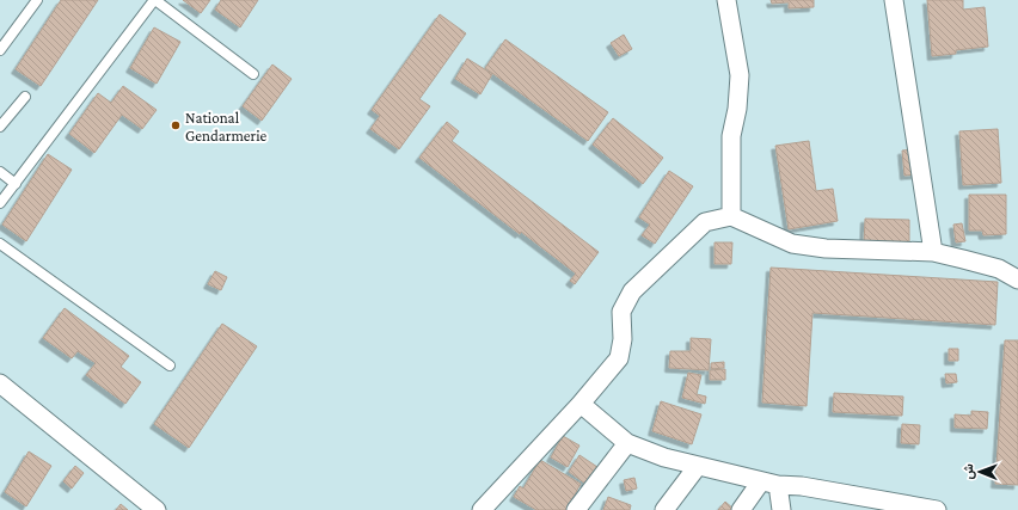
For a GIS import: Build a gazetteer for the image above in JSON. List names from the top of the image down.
{
  "places": ["National Gendarmerie"],
  "north": "left"
}
